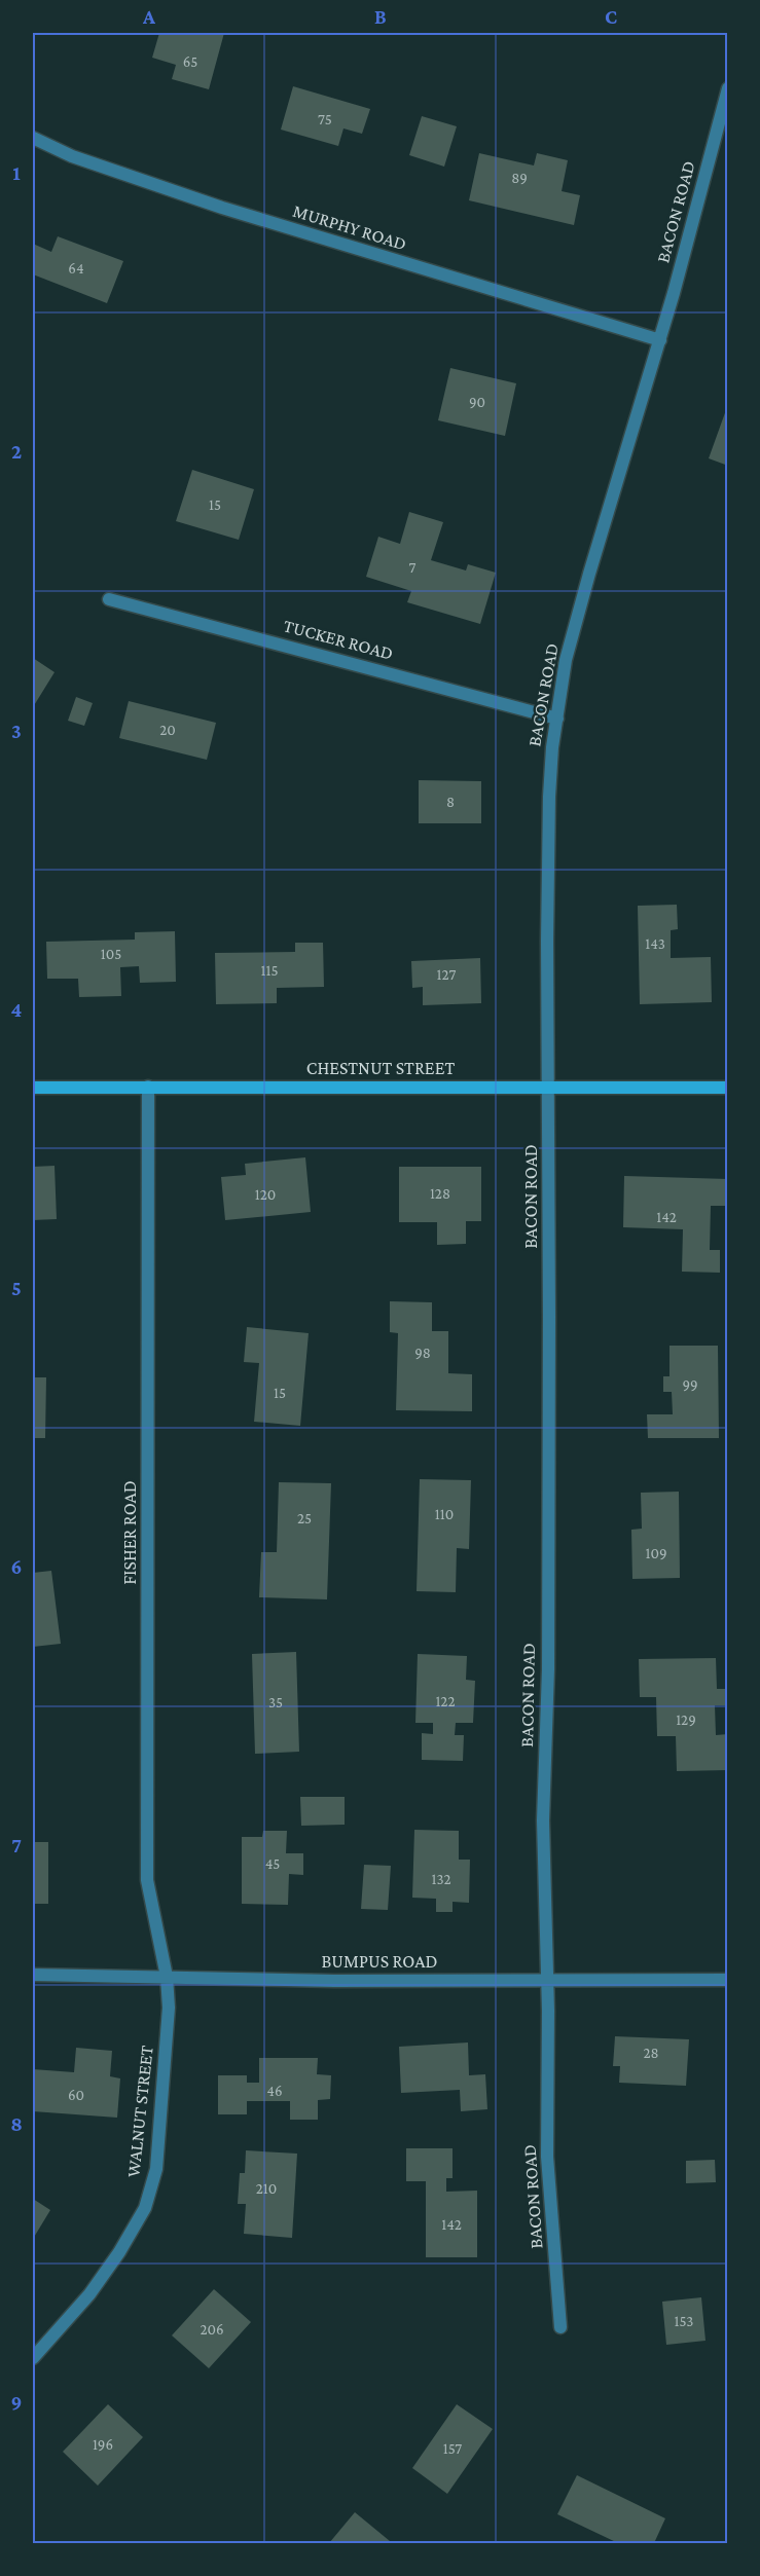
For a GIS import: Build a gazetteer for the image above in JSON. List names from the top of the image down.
{
  "streets": {
    "street": [
      "BACON ROAD",
      "MURPHY ROAD",
      "TUCKER ROAD",
      "CHESTNUT STREET",
      "FISHER ROAD",
      "BUMPUS ROAD",
      "WALNUT STREET"
    ]
  },
  "crossings": [
    ["BACON ROAD", "MURPHY ROAD"],
    ["BACON ROAD", "TUCKER ROAD"],
    ["BACON ROAD", "CHESTNUT STREET"],
    ["BACON ROAD", "BUMPUS ROAD"],
    ["CHESTNUT STREET", "FISHER ROAD"],
    ["FISHER ROAD", "BUMPUS ROAD"],
    ["FISHER ROAD", "WALNUT STREET"],
    ["BUMPUS ROAD", "WALNUT STREET"]
  ],
  "house_numbers": [
    "65",
    "75",
    "89",
    "64",
    "90",
    "15",
    "7",
    "20",
    "8",
    "143",
    "105",
    "115",
    "127",
    "128",
    "120",
    "142",
    "98",
    "99",
    "15",
    "110",
    "25",
    "109",
    "122",
    "35",
    "129",
    "45",
    "132",
    "28",
    "46",
    "60",
    "210",
    "142",
    "153",
    "206",
    "196",
    "157"
  ],
  "grid": {
    "columns": ["A", "B", "C"],
    "rows": [
      "1",
      "2",
      "3",
      "4",
      "5",
      "6",
      "7",
      "8",
      "9"
    ]
  }
}
